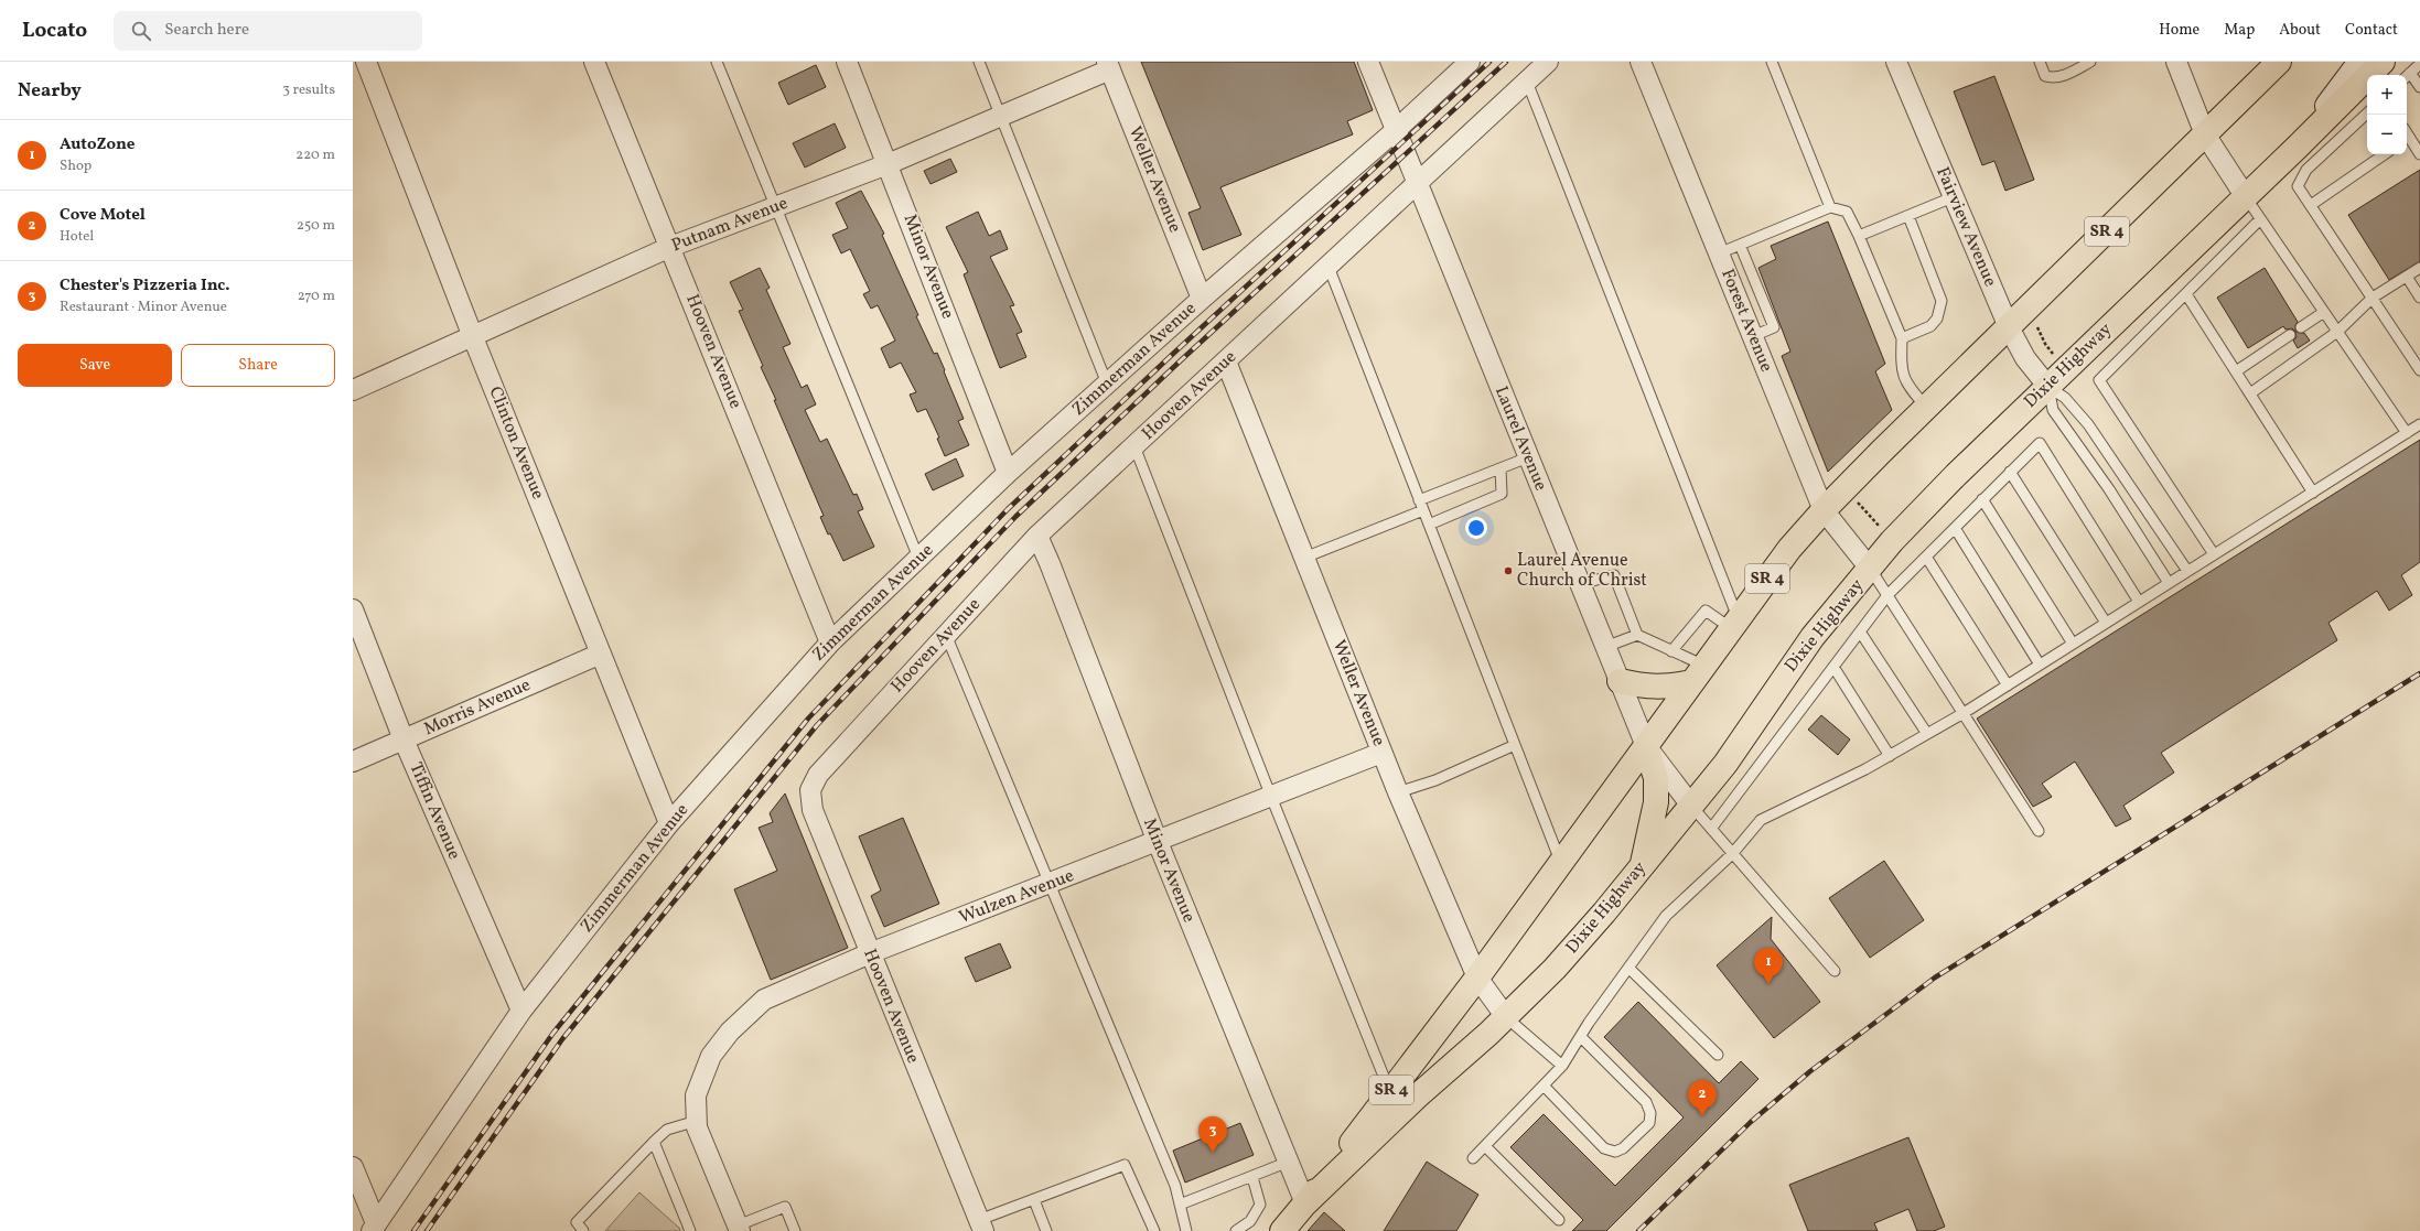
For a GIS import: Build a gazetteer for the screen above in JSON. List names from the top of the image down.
{
  "streets": {
    "main road": ["SR 4", "Dixie Highway"],
    "street": [
      "Weller Avenue",
      "Putnam Avenue",
      "Fairview Avenue",
      "Minor Avenue",
      "Forest Avenue",
      "Hooven Avenue",
      "Zimmerman Avenue",
      "Laurel Avenue",
      "Clinton Avenue",
      "Morris Avenue",
      "Tiffin Avenue",
      "Wulzen Avenue"
    ]
  },
  "crossings": [
    ["Weller Avenue", "Putnam Avenue"],
    ["Weller Avenue", "Hooven Avenue"],
    ["Weller Avenue", "Zimmerman Avenue"],
    ["Weller Avenue", "Dixie Highway"],
    ["Weller Avenue", "Wulzen Avenue"],
    ["Putnam Avenue", "Minor Avenue"],
    ["Putnam Avenue", "Hooven Avenue"],
    ["Putnam Avenue", "Clinton Avenue"],
    ["Fairview Avenue", "Dixie Highway"],
    ["SR 4", "Dixie Highway"],
    ["Minor Avenue", "Hooven Avenue"],
    ["Minor Avenue", "Zimmerman Avenue"],
    ["Minor Avenue", "Dixie Highway"],
    ["Minor Avenue", "Wulzen Avenue"],
    ["Forest Avenue", "Dixie Highway"],
    ["Hooven Avenue", "Zimmerman Avenue"],
    ["Hooven Avenue", "Laurel Avenue"],
    ["Hooven Avenue", "Wulzen Avenue"],
    ["Zimmerman Avenue", "Laurel Avenue"],
    ["Zimmerman Avenue", "Clinton Avenue"],
    ["Zimmerman Avenue", "Tiffin Avenue"],
    ["Dixie Highway", "Laurel Avenue"],
    ["Clinton Avenue", "Morris Avenue"],
    ["Morris Avenue", "Tiffin Avenue"]
  ],
  "places": ["Laurel Avenue Church of Christ"],
  "page": {
    "header": "Locato",
    "search": "Search here",
    "nav": [
      "Home",
      "Map",
      "About",
      "Contact"
    ],
    "heading": ["Nearby", "3 results"],
    "map_buttons": ["+", "−"],
    "list": [
      {
        "mark": "1",
        "name": "AutoZone",
        "note": "Shop",
        "value": "220 m"
      },
      {
        "mark": "2",
        "name": "Cove Motel",
        "note": "Hotel",
        "value": "250 m"
      },
      {
        "mark": "3",
        "name": "Chester's Pizzeria Inc.",
        "note": "Restaurant · Minor Avenue",
        "value": "270 m"
      }
    ],
    "buttons": ["Save", "Share"],
    "pins": ["1", "2", "3"]
  }
}
